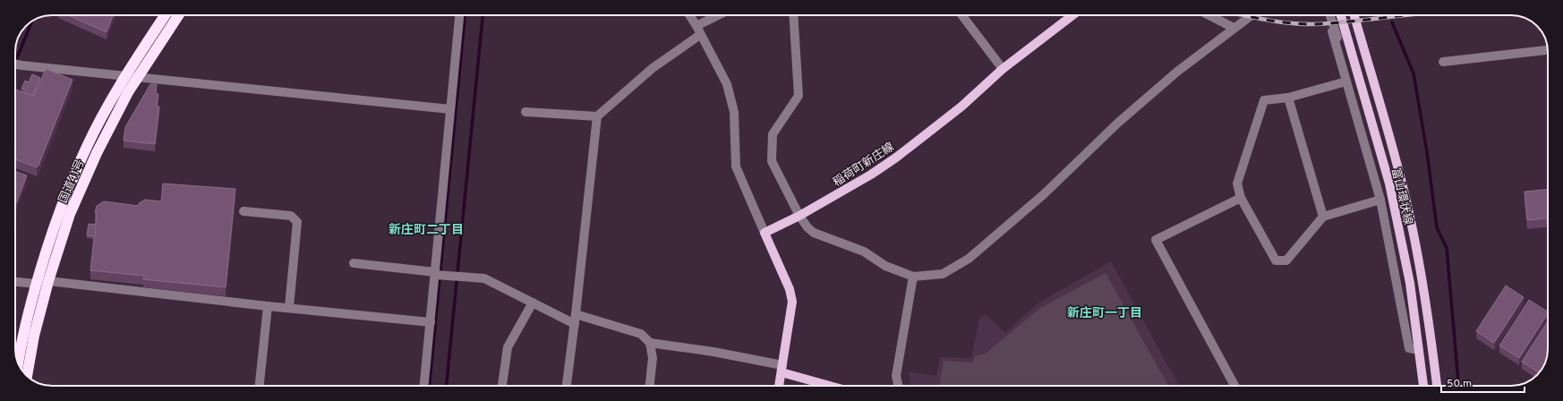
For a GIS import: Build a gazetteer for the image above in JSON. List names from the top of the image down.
{
  "streets": {
    "highway": ["国道41号"],
    "main road": ["稲荷町新庄線", "富山環状線"]
  },
  "districts": ["新庄町二丁目", "新庄町一丁目"],
  "scale_bar": "50 m"
}
